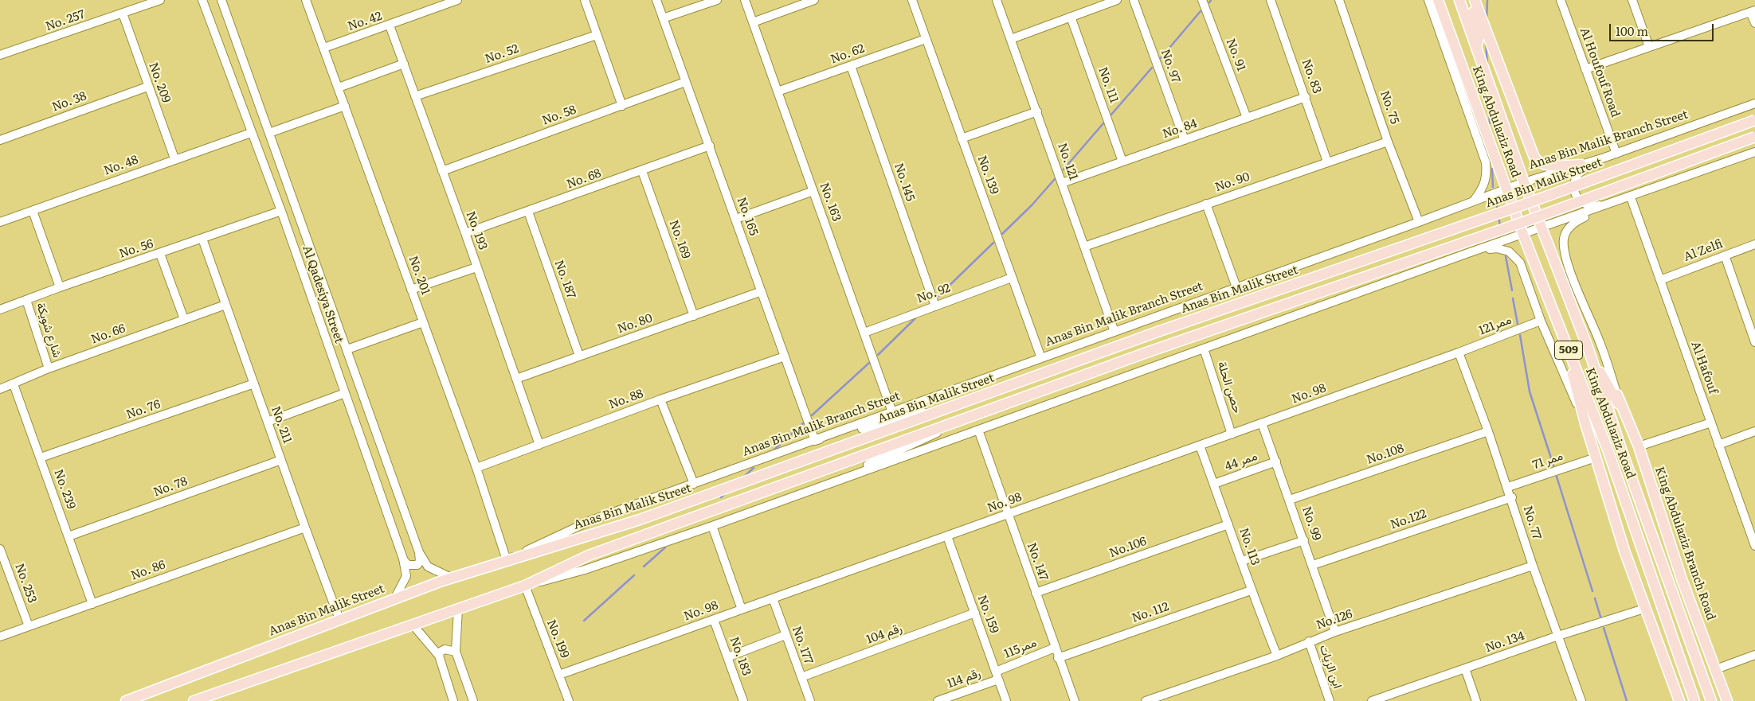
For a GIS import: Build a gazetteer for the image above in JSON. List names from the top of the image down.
{
  "streets": {
    "main road": [
      "King Abdulaziz Road",
      "Anas Bin Malik Street",
      "509",
      "King Abdulaziz Branch Road"
    ],
    "street": [
      "No. 257",
      "No. 42",
      "No. 52",
      "No. 62",
      "No. 91",
      "No. 97",
      "Al Houfouf Road",
      "No. 83",
      "No. 209",
      "No. 111",
      "No. 38",
      "No. 75",
      "No. 58",
      "No. 84",
      "Anas Bin Malik Branch Street",
      "No. 121",
      "No. 48",
      "No. 139",
      "No. 68",
      "No. 145",
      "No. 90",
      "No. 163",
      "No. 165",
      "No. 193",
      "No. 169",
      "No. 56",
      "Al Zelfi",
      "No. 201",
      "No. 187",
      "No. 92",
      "Al Qadesiya Street",
      "No. 80",
      "ممر121",
      "شارع شويكة",
      "No. 66",
      "Al Hafouf",
      "حصن الحلة",
      "No. 98",
      "No. 88",
      "No. 76",
      "No. 211",
      "No.108",
      "ممر 71",
      "ممر 44",
      "No. 78",
      "No. 239",
      "No.122",
      "No. 77",
      "No. 99",
      "No. 113",
      "No.106",
      "No. 147",
      "No. 86",
      "No. 253",
      "No. 112",
      "No. 159",
      "No.126",
      "رقم 104",
      "No. 199",
      "No. 134",
      "No. 177",
      "ممر115",
      "No. 183",
      "ابن الزيات",
      "رقم 114"
    ]
  },
  "crossings": [
    ["No. 257", "No. 209"],
    ["No. 42", "No. 193"],
    ["No. 42", "No. 201"],
    ["No. 52", "No. 193"],
    ["No. 62", "No. 139"],
    ["No. 62", "No. 145"],
    ["No. 62", "No. 163"],
    ["No. 91", "No. 84"],
    ["No. 97", "No. 84"],
    ["Al Houfouf Road", "Anas Bin Malik Branch Street"],
    ["No. 83", "No. 84"],
    ["No. 83", "No. 90"],
    ["No. 209", "No. 38"],
    ["No. 209", "No. 48"],
    ["No. 111", "No. 84"],
    ["No. 75", "Anas Bin Malik Branch Street"],
    ["No. 75", "No. 90"],
    ["No. 58", "No. 165"],
    ["No. 58", "No. 193"],
    ["King Abdulaziz Road", "Anas Bin Malik Branch Street"],
    ["No. 84", "No. 121"],
    ["Anas Bin Malik Branch Street", "No. 121"],
    ["Anas Bin Malik Branch Street", "No. 139"],
    ["Anas Bin Malik Branch Street", "Anas Bin Malik Street"],
    ["Anas Bin Malik Branch Street", "No. 163"],
    ["Anas Bin Malik Branch Street", "No. 165"],
    ["Anas Bin Malik Branch Street", "No. 201"],
    ["No. 121", "No. 90"],
    ["No. 48", "Al Qadesiya Street"],
    ["No. 139", "No. 92"],
    ["No. 68", "No. 165"],
    ["No. 68", "No. 193"],
    ["No. 68", "No. 169"],
    ["No. 68", "No. 187"],
    ["No. 145", "No. 92"],
    ["Anas Bin Malik Street", "No. 201"],
    ["Anas Bin Malik Street", "Al Qadesiya Street"],
    ["Anas Bin Malik Street", "No. 211"],
    ["No. 163", "No. 92"],
    ["No. 165", "No. 80"],
    ["No. 165", "No. 88"],
    ["No. 193", "No. 80"],
    ["No. 193", "No. 88"],
    ["No. 169", "No. 80"],
    ["No. 56", "Al Qadesiya Street"],
    ["No. 56", "شارع شويكة"],
    ["No. 56", "No. 211"],
    ["Al Zelfi", "Al Hafouf"],
    ["No. 201", "No. 88"],
    ["No. 187", "No. 80"],
    ["ممر121", "No. 98"],
    ["ممر121", "No. 77"],
    ["شارع شويكة", "No. 66"],
    ["No. 66", "No. 211"],
    ["No. 66", "No. 239"],
    ["حصن الحلة", "No. 98"],
    ["No. 98", "No. 77"],
    ["No. 98", "No. 99"],
    ["No. 98", "No. 113"],
    ["No. 98", "No. 147"],
    ["No. 98", "No. 159"],
    ["No. 98", "No. 199"],
    ["No. 98", "No. 177"],
    ["No. 98", "No. 183"],
    ["No. 76", "No. 211"],
    ["No. 76", "No. 239"],
    ["No. 211", "No. 78"],
    ["No. 211", "No. 86"],
    ["No.108", "No. 77"],
    ["No.108", "No. 99"],
    ["ممر 71", "No. 77"],
    ["ممر 44", "No. 99"],
    ["ممر 44", "No. 113"],
    ["No. 78", "No. 239"],
    ["No. 239", "No. 86"],
    ["No.122", "No. 77"],
    ["No.122", "No. 99"],
    ["No. 77", "No.126"],
    ["No. 77", "No. 134"],
    ["No. 99", "No.126"],
    ["No. 113", "No.106"],
    ["No. 113", "No. 112"],
    ["No. 113", "No.126"],
    ["No.106", "No. 147"],
    ["No. 147", "No. 112"],
    ["No. 147", "ممر115"],
    ["No. 86", "No. 253"],
    ["No. 159", "رقم 104"],
    ["No. 159", "ممر115"],
    ["No. 159", "رقم 114"],
    ["No.126", "ابن الزيات"],
    ["رقم 104", "No. 177"]
  ],
  "scale_bar": "100 m"
}
